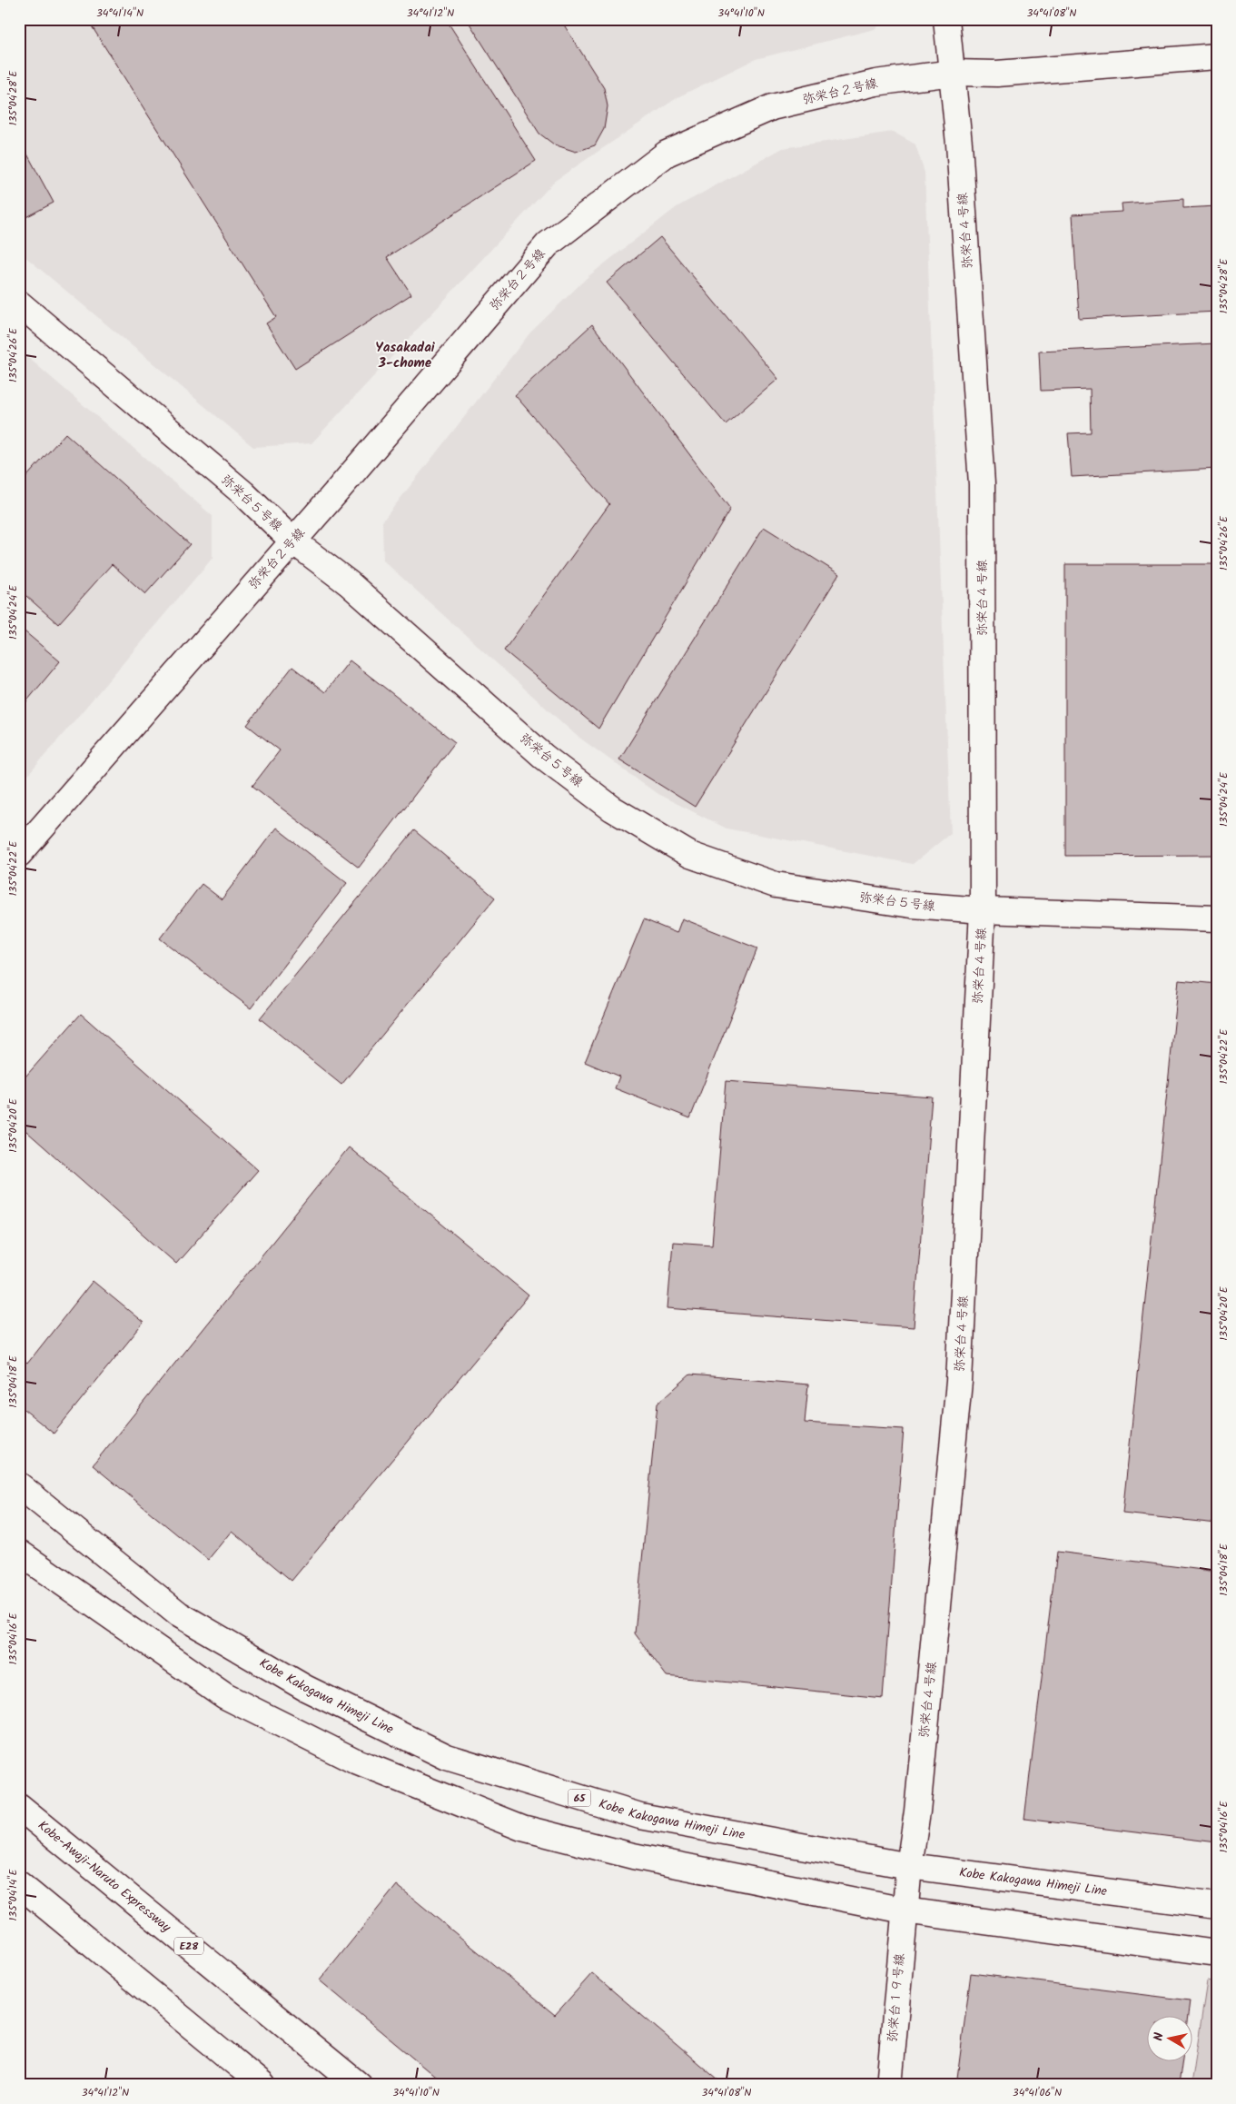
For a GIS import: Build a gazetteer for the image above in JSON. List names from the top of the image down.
{
  "streets": {
    "main road": [
      "弥栄台２号線",
      "弥栄台４号線",
      "弥栄台５号線",
      "Kobe Kakogawa Himeji Line",
      "65",
      "Kobe-Awaji-Naruto Expressway",
      "E28",
      "弥栄台１９号線"
    ]
  },
  "crossings": [
    ["弥栄台２号線", "弥栄台４号線"],
    ["弥栄台２号線", "弥栄台５号線"],
    ["弥栄台４号線", "弥栄台５号線"],
    ["弥栄台４号線", "Kobe Kakogawa Himeji Line"],
    ["弥栄台４号線", "弥栄台１９号線"]
  ],
  "districts": ["Yasakadai 3-chome"],
  "north": "left",
  "coordinates": [
    "34°41'14\"N",
    "34°41'12\"N",
    "34°41'10\"N",
    "34°41'08\"N",
    "135°04'28\"E",
    "135°04'26\"E",
    "135°04'24\"E",
    "135°04'22\"E",
    "135°04'20\"E",
    "135°04'18\"E",
    "135°04'16\"E",
    "135°04'14\"E",
    "34°41'06\"N"
  ]
}
